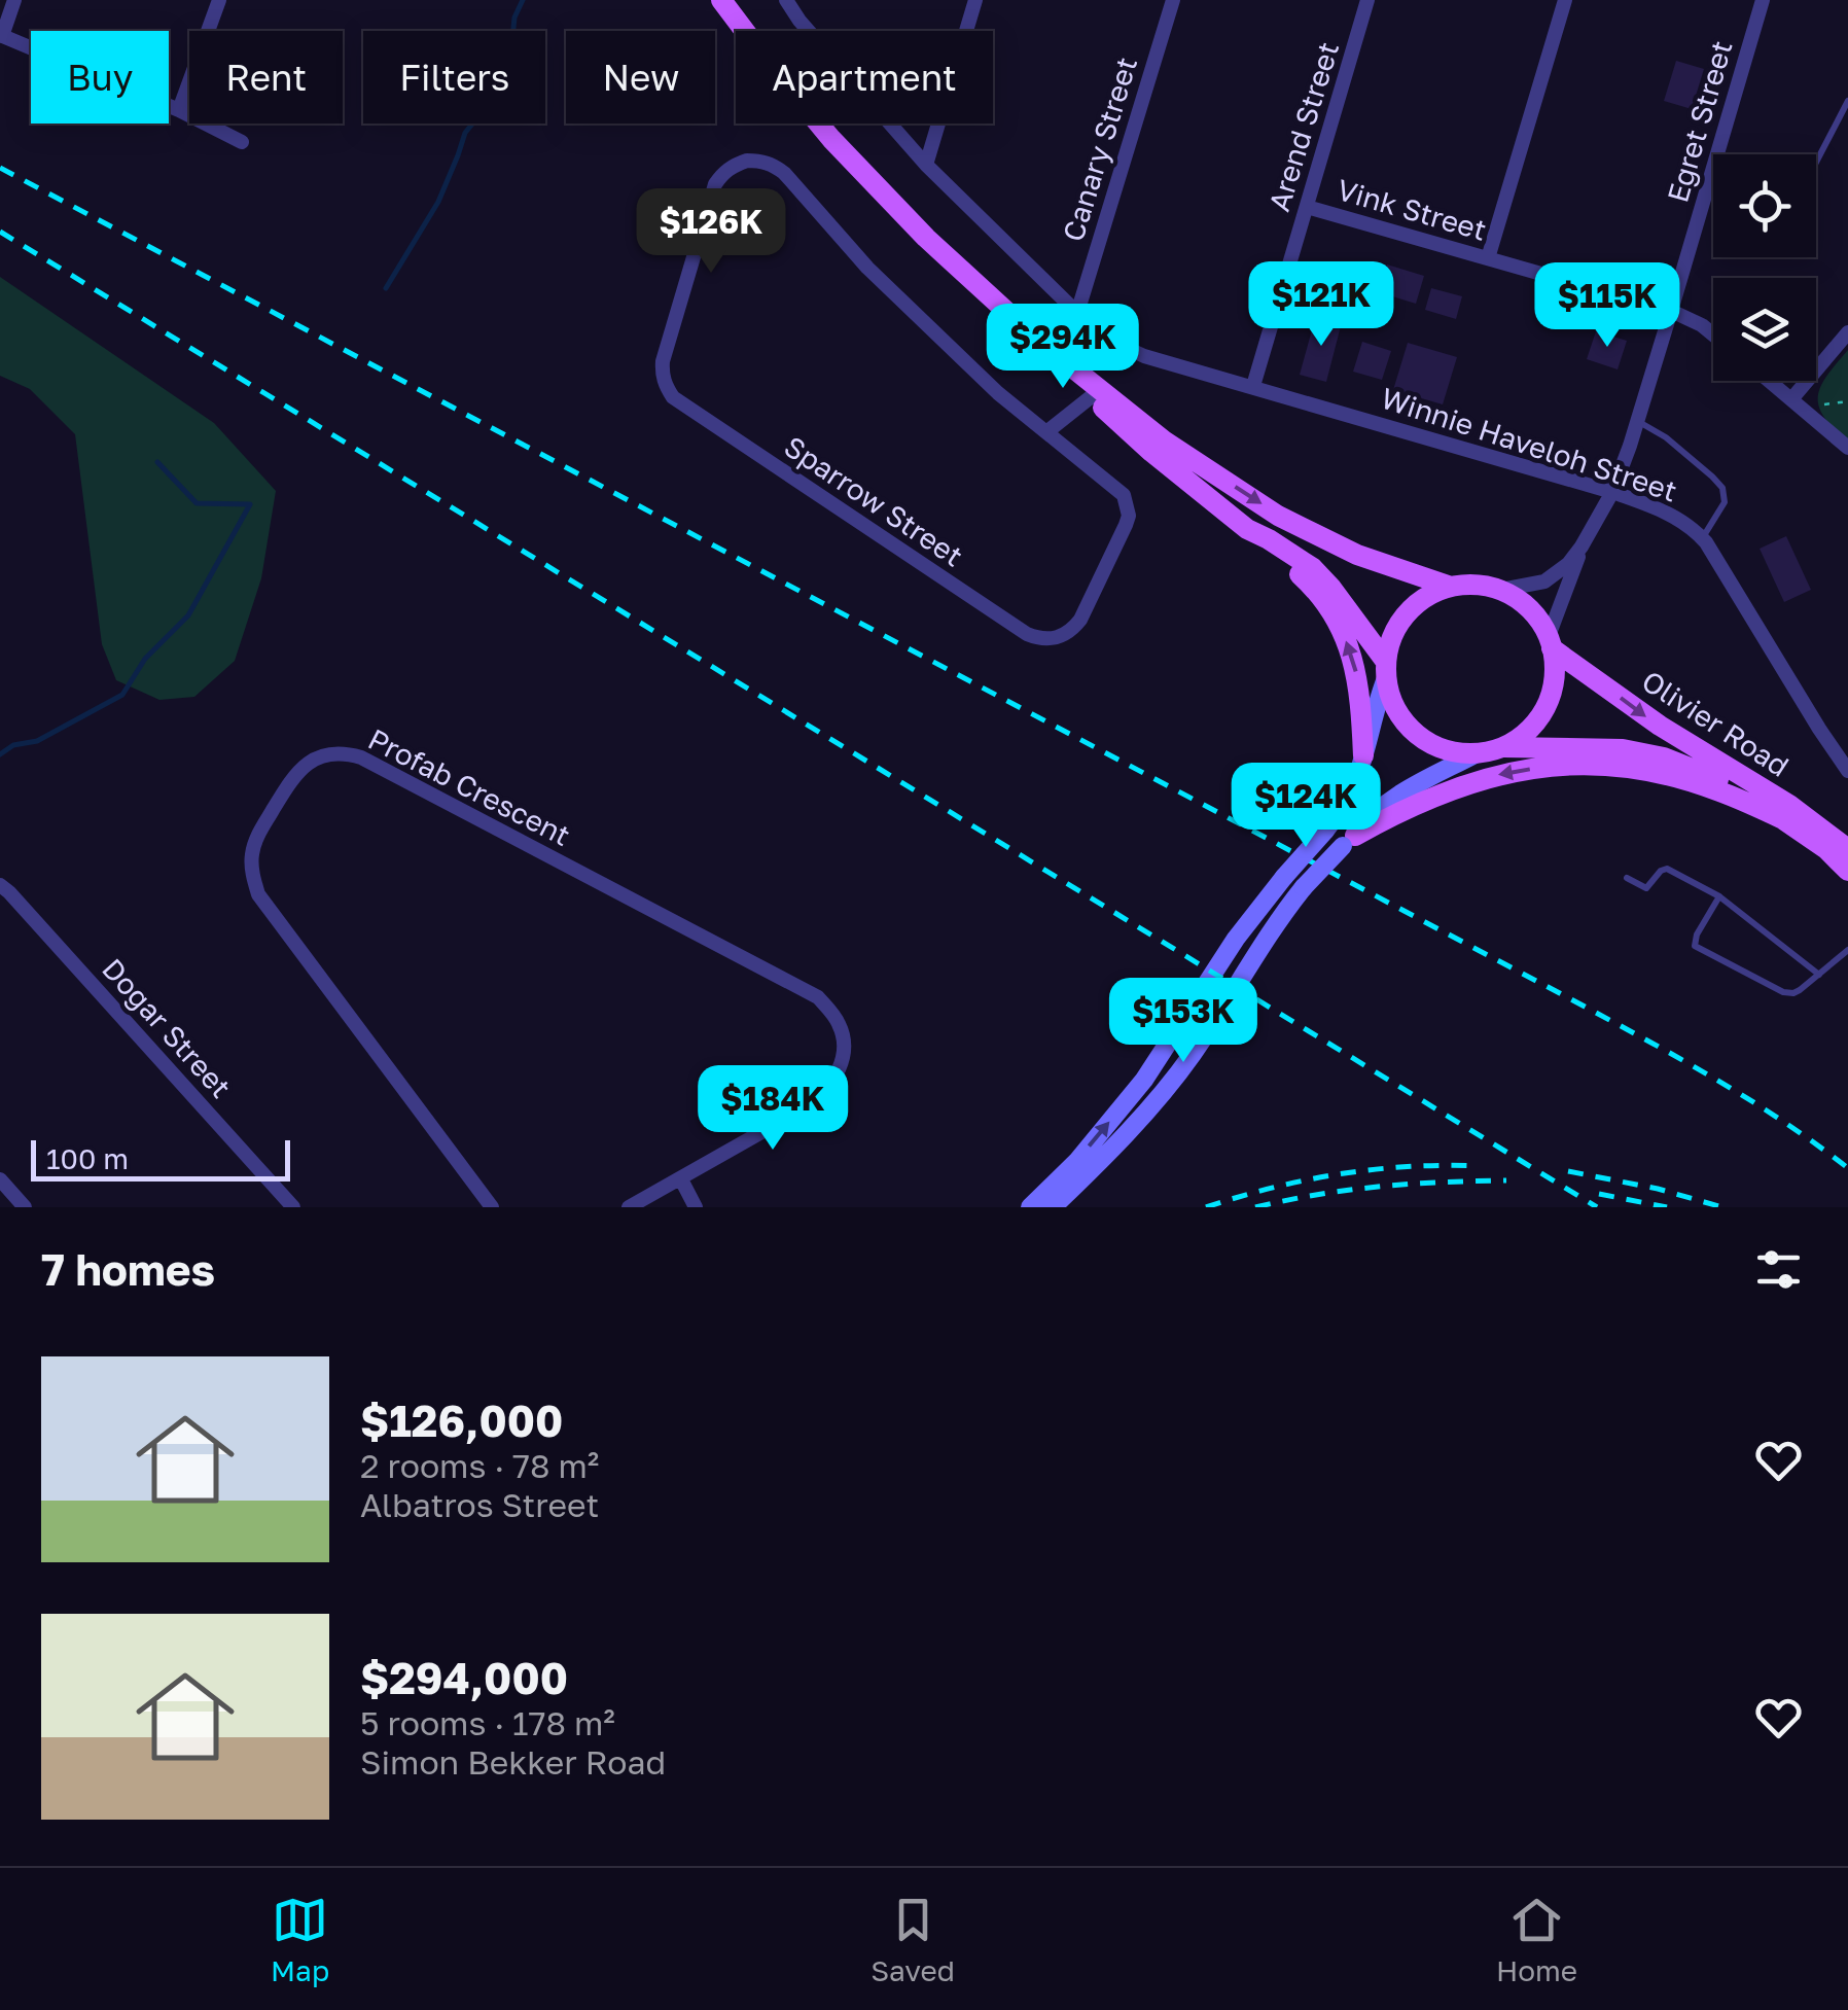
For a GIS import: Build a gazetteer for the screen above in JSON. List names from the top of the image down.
{
  "streets": {
    "main road": ["Olivier Road"],
    "street": [
      "Egret Street",
      "Arend Street",
      "Canary Street",
      "Vink Street",
      "Winnie Haveloh Street",
      "Sparrow Street",
      "Profab Crescent",
      "Dogar Street"
    ]
  },
  "crossings": [
    ["Egret Street", "Vink Street"],
    ["Egret Street", "Winnie Haveloh Street"],
    ["Arend Street", "Vink Street"],
    ["Arend Street", "Winnie Haveloh Street"],
    ["Canary Street", "Winnie Haveloh Street"]
  ],
  "scale_bar": "100 m",
  "page": {
    "chip": [
      "Buy",
      "Rent",
      "Filters",
      "New",
      "Apartment"
    ],
    "price": [
      "$126K",
      "$121K",
      "$115K",
      "$294K",
      "$124K",
      "$153K",
      "$184K"
    ],
    "scale": "100 m",
    "heading": "7 homes",
    "list": [
      {
        "name": "$126,000",
        "note": "2 rooms · 78 m² · Albatros Street"
      },
      {
        "name": "$294,000",
        "note": "5 rooms · 178 m² · Simon Bekker Road"
      }
    ],
    "tabs": ["Map", "Saved", "Home"]
  }
}
